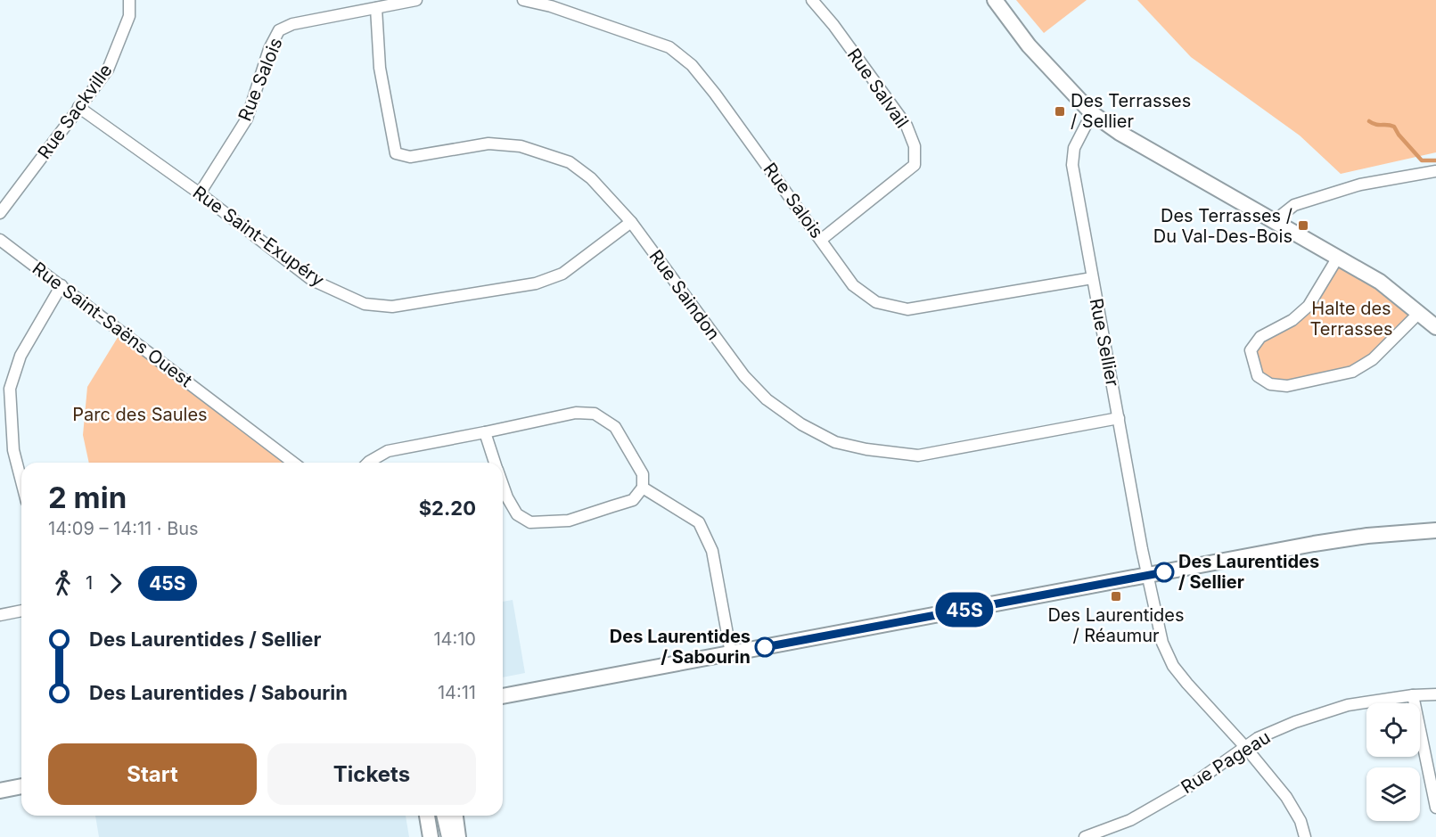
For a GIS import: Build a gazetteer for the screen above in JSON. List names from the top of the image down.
{
  "streets": {
    "street": [
      "Rue Salois",
      "Rue Salvail",
      "Rue Sackville",
      "Rue Saint-Exupéry",
      "Rue Saindon",
      "Rue Saint-Saëns Ouest",
      "Rue Sellier",
      "Rue Pageau"
    ]
  },
  "crossings": [
    ["Rue Salois", "Rue Salvail"],
    ["Rue Salois", "Rue Saint-Exupéry"],
    ["Rue Salois", "Rue Saindon"],
    ["Rue Salois", "Rue Sellier"],
    ["Rue Sackville", "Rue Saint-Exupéry"],
    ["Rue Saint-Exupéry", "Rue Saindon"],
    ["Rue Saindon", "Rue Sellier"],
    ["Rue Sellier", "Rue Pageau"]
  ],
  "parks": ["Halte des Terrasses", "Parc des Saules"],
  "places": {
    "transit": ["Des Terrasses / Sellier", "Des Terrasses / Du Val-Des-Bois", "Des Laurentides / Réaumur"],
    "other": ["Des Laurentides / Sellier", "Des Laurentides / Sabourin"]
  },
  "lines": ["bus line 45S"],
  "page": {
    "on_map": "45S",
    "heading": ["2 min", "14:09 – 14:11 · Bus", "$2.20"],
    "legs": ["1", "45S"],
    "list": [
      {
        "name": "Des Laurentides / Sellier",
        "value": "14:10"
      },
      {
        "name": "Des Laurentides / Sabourin",
        "value": "14:11"
      }
    ],
    "buttons": ["Start", "Tickets"]
  }
}
